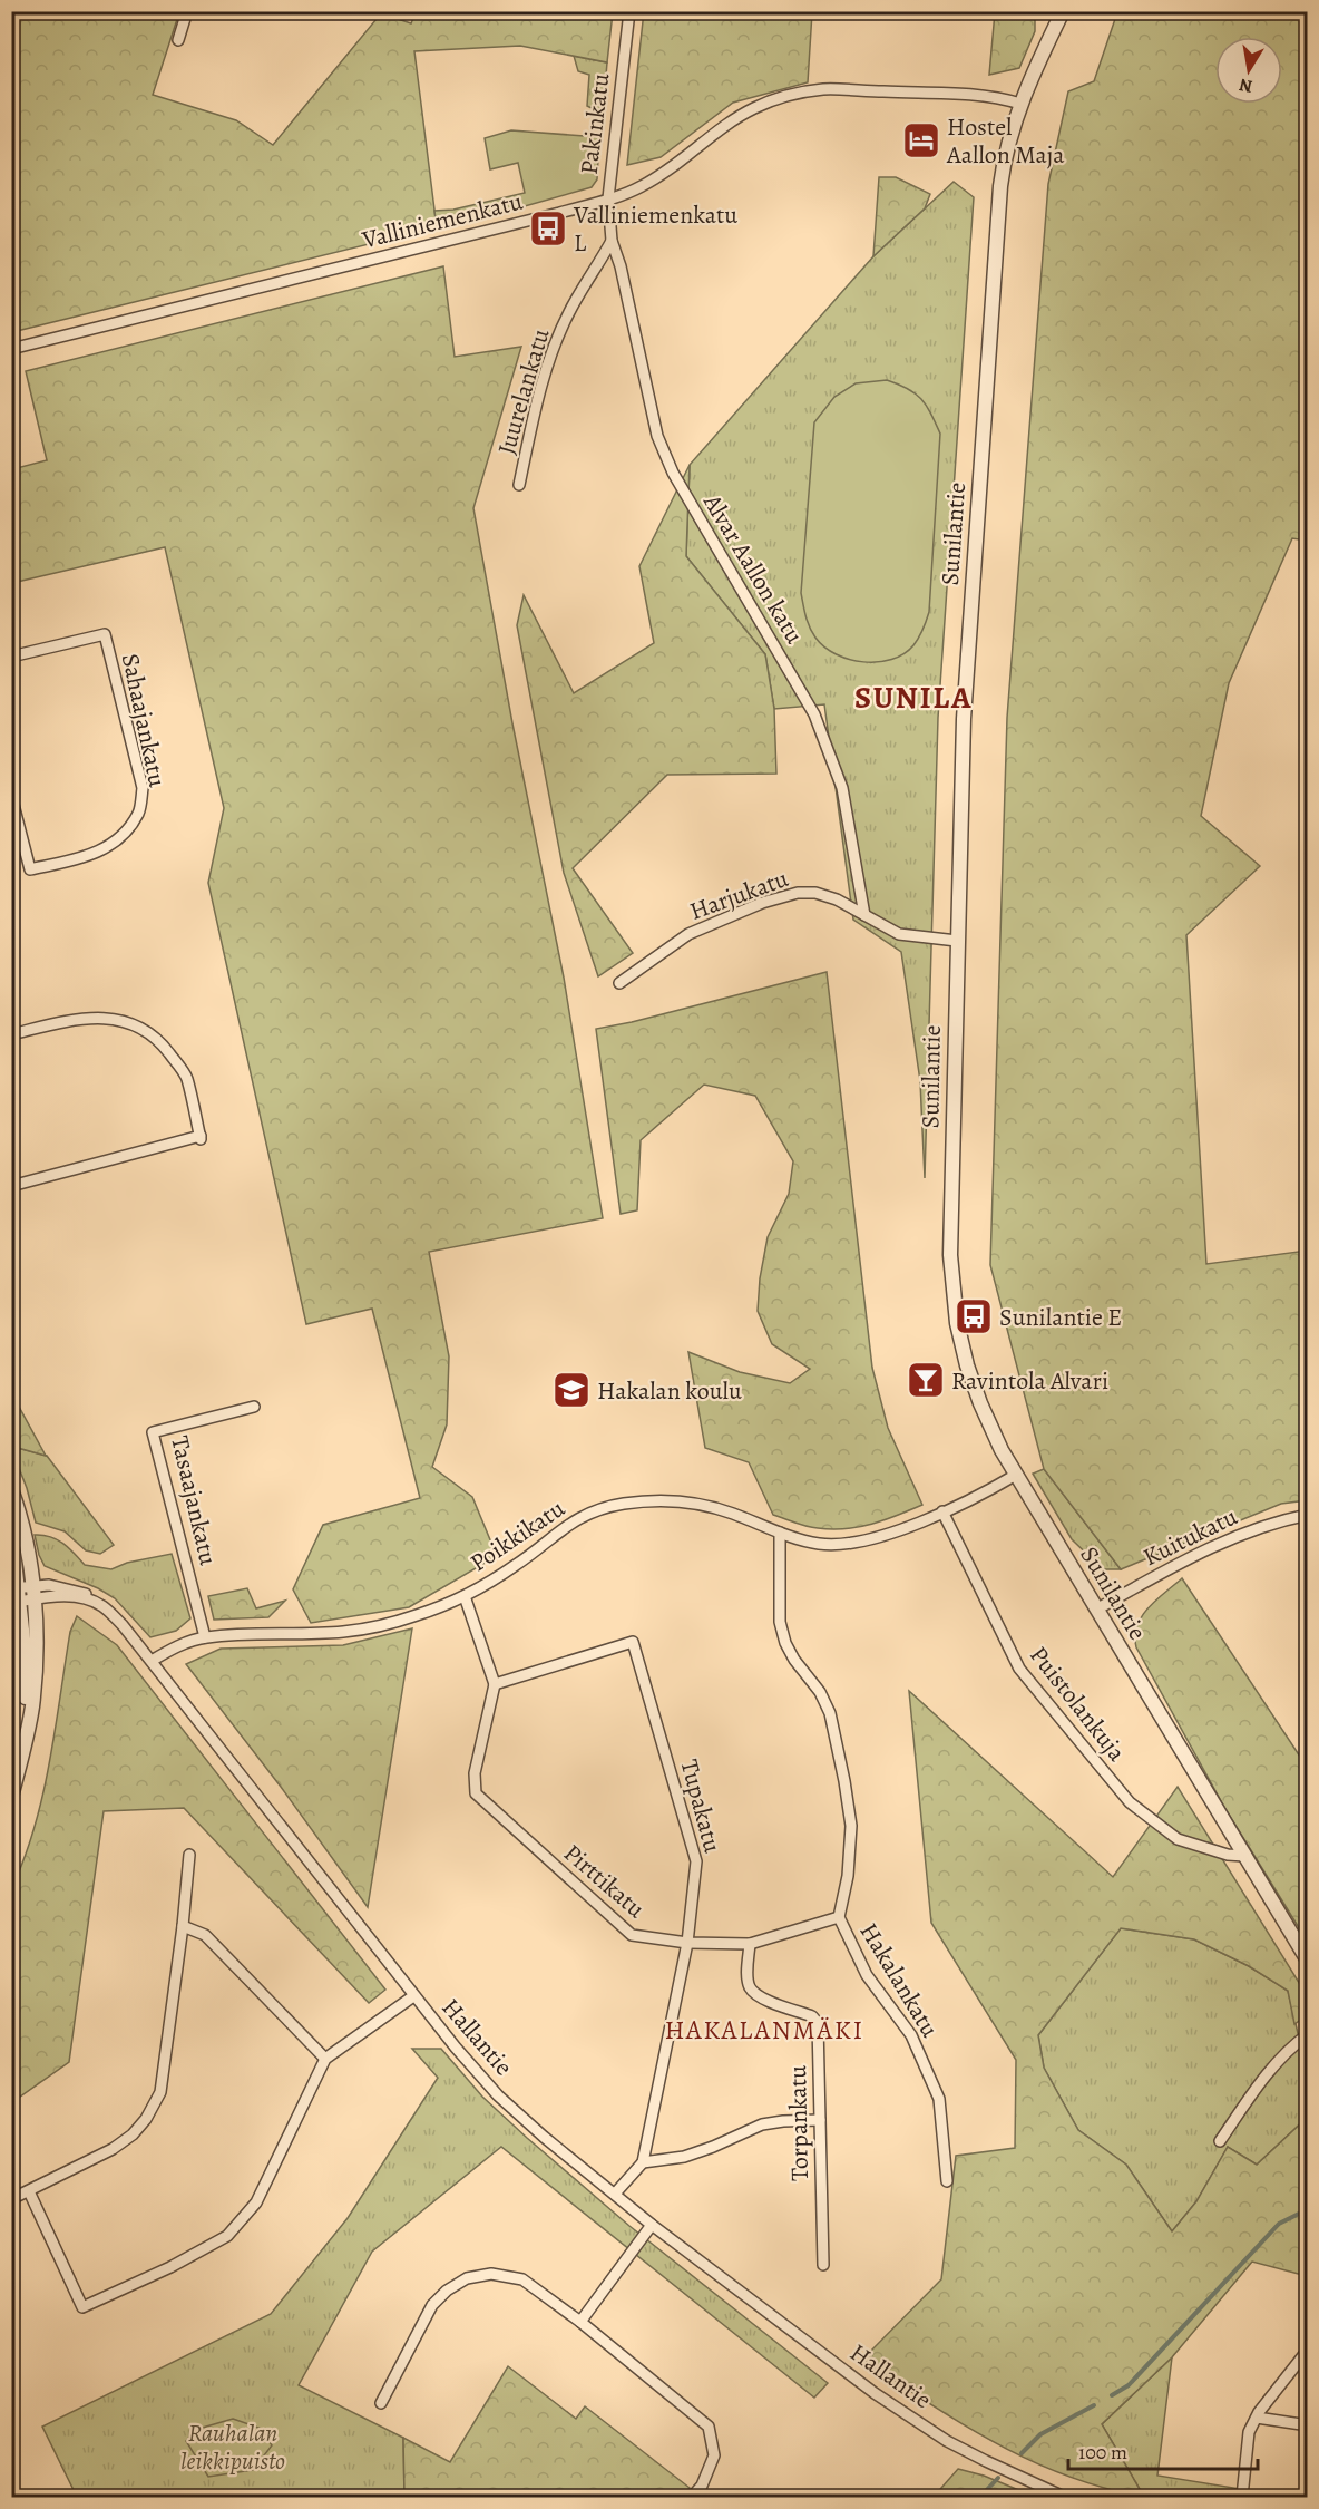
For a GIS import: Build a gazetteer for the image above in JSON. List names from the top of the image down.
{
  "streets": {
    "street": [
      "Pakinkatu",
      "Valliniemenkatu",
      "Juurelankatu",
      "Sunilantie",
      "Alvar Aallon katu",
      "Sahaajankatu",
      "Harjukatu",
      "Tasaajankatu",
      "Poikkikatu",
      "Kuitukatu",
      "Puistolankuja",
      "Tupakatu",
      "Pirttikatu",
      "Hakalankatu",
      "Hallantie",
      "Torpankatu"
    ]
  },
  "crossings": [
    ["Pakinkatu", "Valliniemenkatu"],
    ["Pakinkatu", "Juurelankatu"],
    ["Pakinkatu", "Alvar Aallon katu"],
    ["Valliniemenkatu", "Sunilantie"],
    ["Juurelankatu", "Alvar Aallon katu"],
    ["Sunilantie", "Harjukatu"],
    ["Sunilantie", "Poikkikatu"],
    ["Sunilantie", "Kuitukatu"],
    ["Sunilantie", "Puistolankuja"],
    ["Alvar Aallon katu", "Harjukatu"],
    ["Tasaajankatu", "Poikkikatu"],
    ["Poikkikatu", "Puistolankuja"],
    ["Poikkikatu", "Hakalankatu"],
    ["Poikkikatu", "Hallantie"],
    ["Tupakatu", "Pirttikatu"],
    ["Pirttikatu", "Hakalankatu"],
    ["Pirttikatu", "Torpankatu"]
  ],
  "districts": ["SUNILA", "HAKALANMÄKI"],
  "parks": ["Rauhalan leikkipuisto"],
  "places": {
    "hotel": ["Hostel Aallon Maja"],
    "bus stop": ["Valliniemenkatu L", "Sunilantie E"],
    "bar": ["Ravintola Alvari"],
    "school or university": ["Hakalan koulu"]
  },
  "scale_bar": "100 m",
  "north": "bottom"
}
